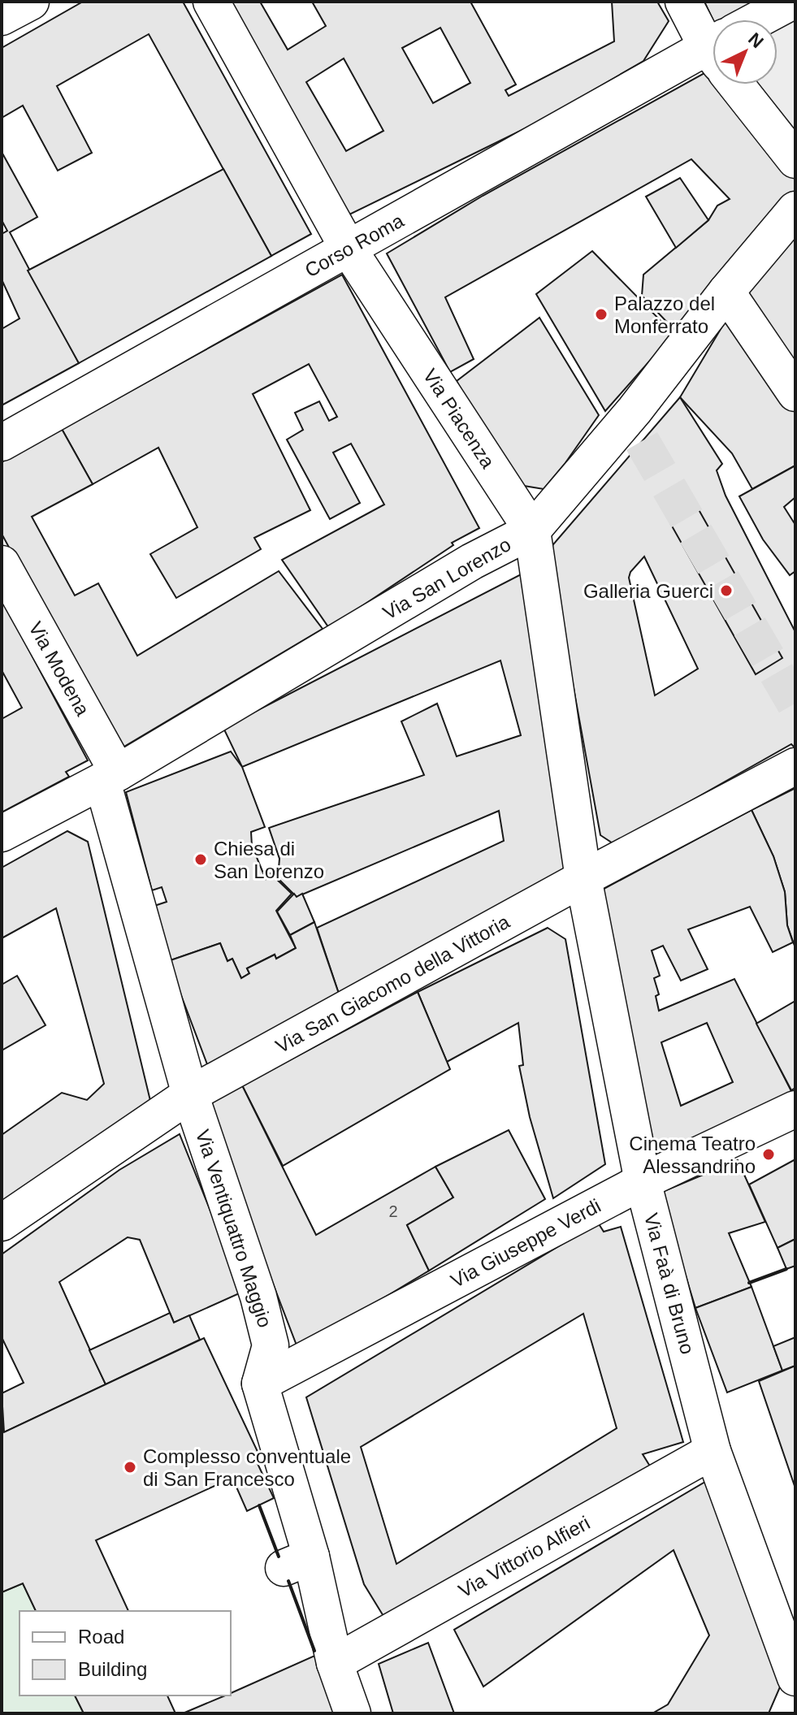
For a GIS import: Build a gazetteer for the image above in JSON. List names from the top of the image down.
{
  "streets": {
    "street": [
      "Corso Roma",
      "Via Piacenza",
      "Via San Lorenzo",
      "Via Modena",
      "Via San Giacomo della Vittoria",
      "Via Ventiquattro Maggio",
      "Via Giuseppe Verdi",
      "Via Faà di Bruno",
      "Via Vittorio Alfieri"
    ]
  },
  "crossings": [
    ["Corso Roma", "Via Piacenza"],
    ["Via Piacenza", "Via San Lorenzo"],
    ["Via Piacenza", "Via San Giacomo della Vittoria"],
    ["Via Piacenza", "Via Faà di Bruno"],
    ["Via San Lorenzo", "Via Modena"],
    ["Via San Lorenzo", "Via Ventiquattro Maggio"],
    ["Via Modena", "Via Ventiquattro Maggio"],
    ["Via San Giacomo della Vittoria", "Via Ventiquattro Maggio"],
    ["Via San Giacomo della Vittoria", "Via Faà di Bruno"],
    ["Via Ventiquattro Maggio", "Via Giuseppe Verdi"],
    ["Via Giuseppe Verdi", "Via Faà di Bruno"],
    ["Via Faà di Bruno", "Via Vittorio Alfieri"]
  ],
  "places": [
    "Palazzo del Monferrato",
    "Galleria Guerci",
    "Chiesa di San Lorenzo",
    "Cinema Teatro Alessandrino",
    "Complesso conventuale di San Francesco"
  ],
  "house_numbers": ["2"],
  "legend": ["Road", "Building"],
  "north": "top right"
}
